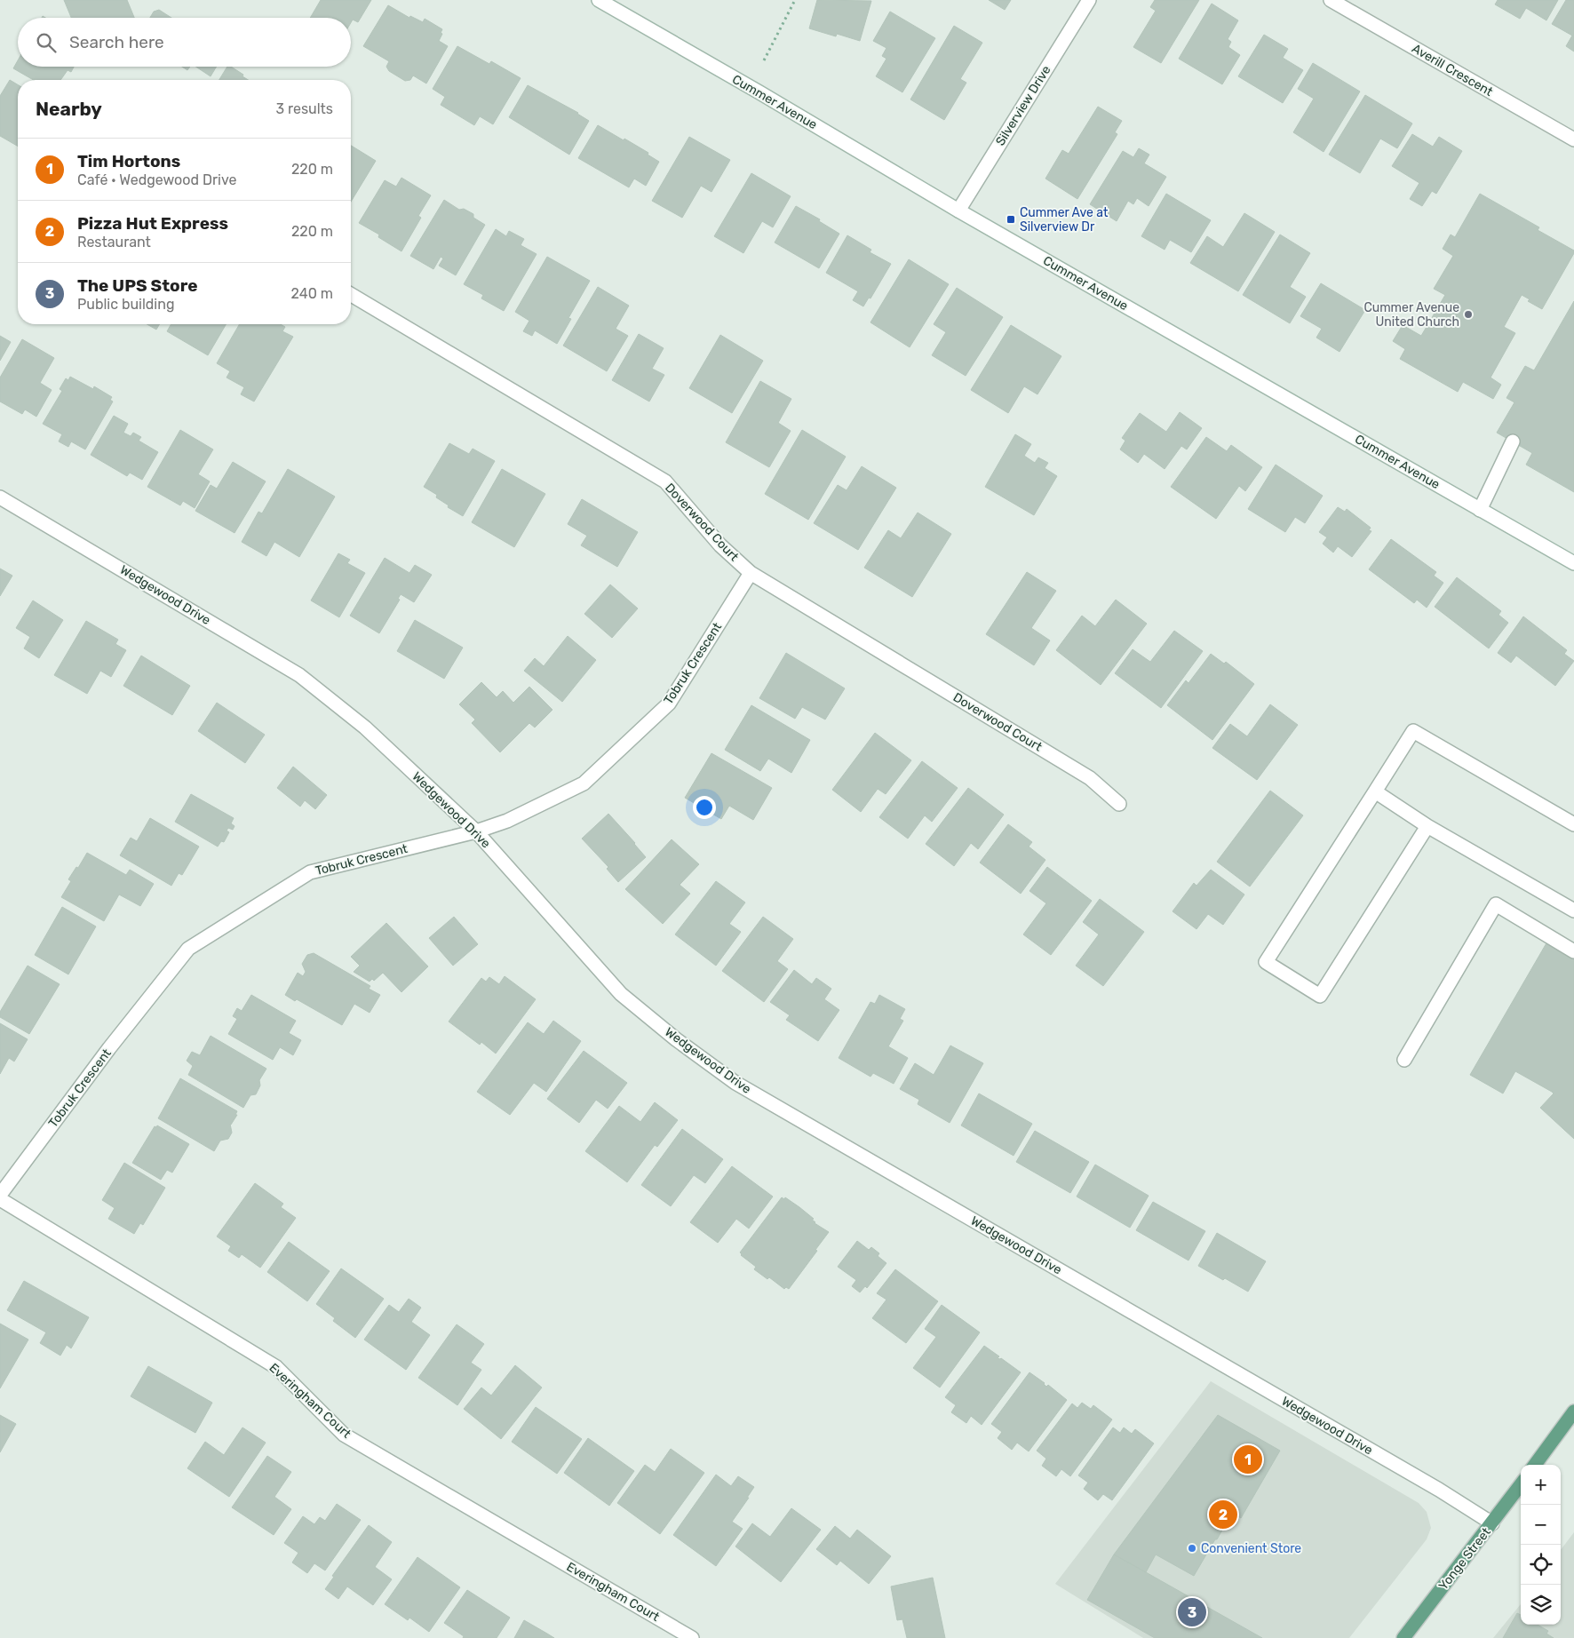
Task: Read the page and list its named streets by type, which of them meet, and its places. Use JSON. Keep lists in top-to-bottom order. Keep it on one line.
{"streets":{"main road":["Yonge Street"],"street":["Averill Crescent","Cummer Avenue","Silverview Drive","Doverwood Court","Wedgewood Drive","Tobruk Crescent","Everingham Court"]},"crossings":[["Cummer Avenue","Silverview Drive"],["Doverwood Court","Tobruk Crescent"],["Wedgewood Drive","Tobruk Crescent"],["Wedgewood Drive","Yonge Street"]],"places":{"transit":["Cummer Ave at Silverview Dr"],"other":["Cummer Avenue United Church","Convenient Store"]},"page":{"search":"Search here","heading":["Nearby","3 results"],"list":[{"mark":"1","name":"Tim Hortons","note":"Café · Wedgewood Drive","value":"220 m"},{"mark":"2","name":"Pizza Hut Express","note":"Restaurant","value":"220 m"},{"mark":"3","name":"The UPS Store","note":"Public building","value":"240 m"}],"pins":["1","2","3"],"map_buttons":["+","−"]}}
